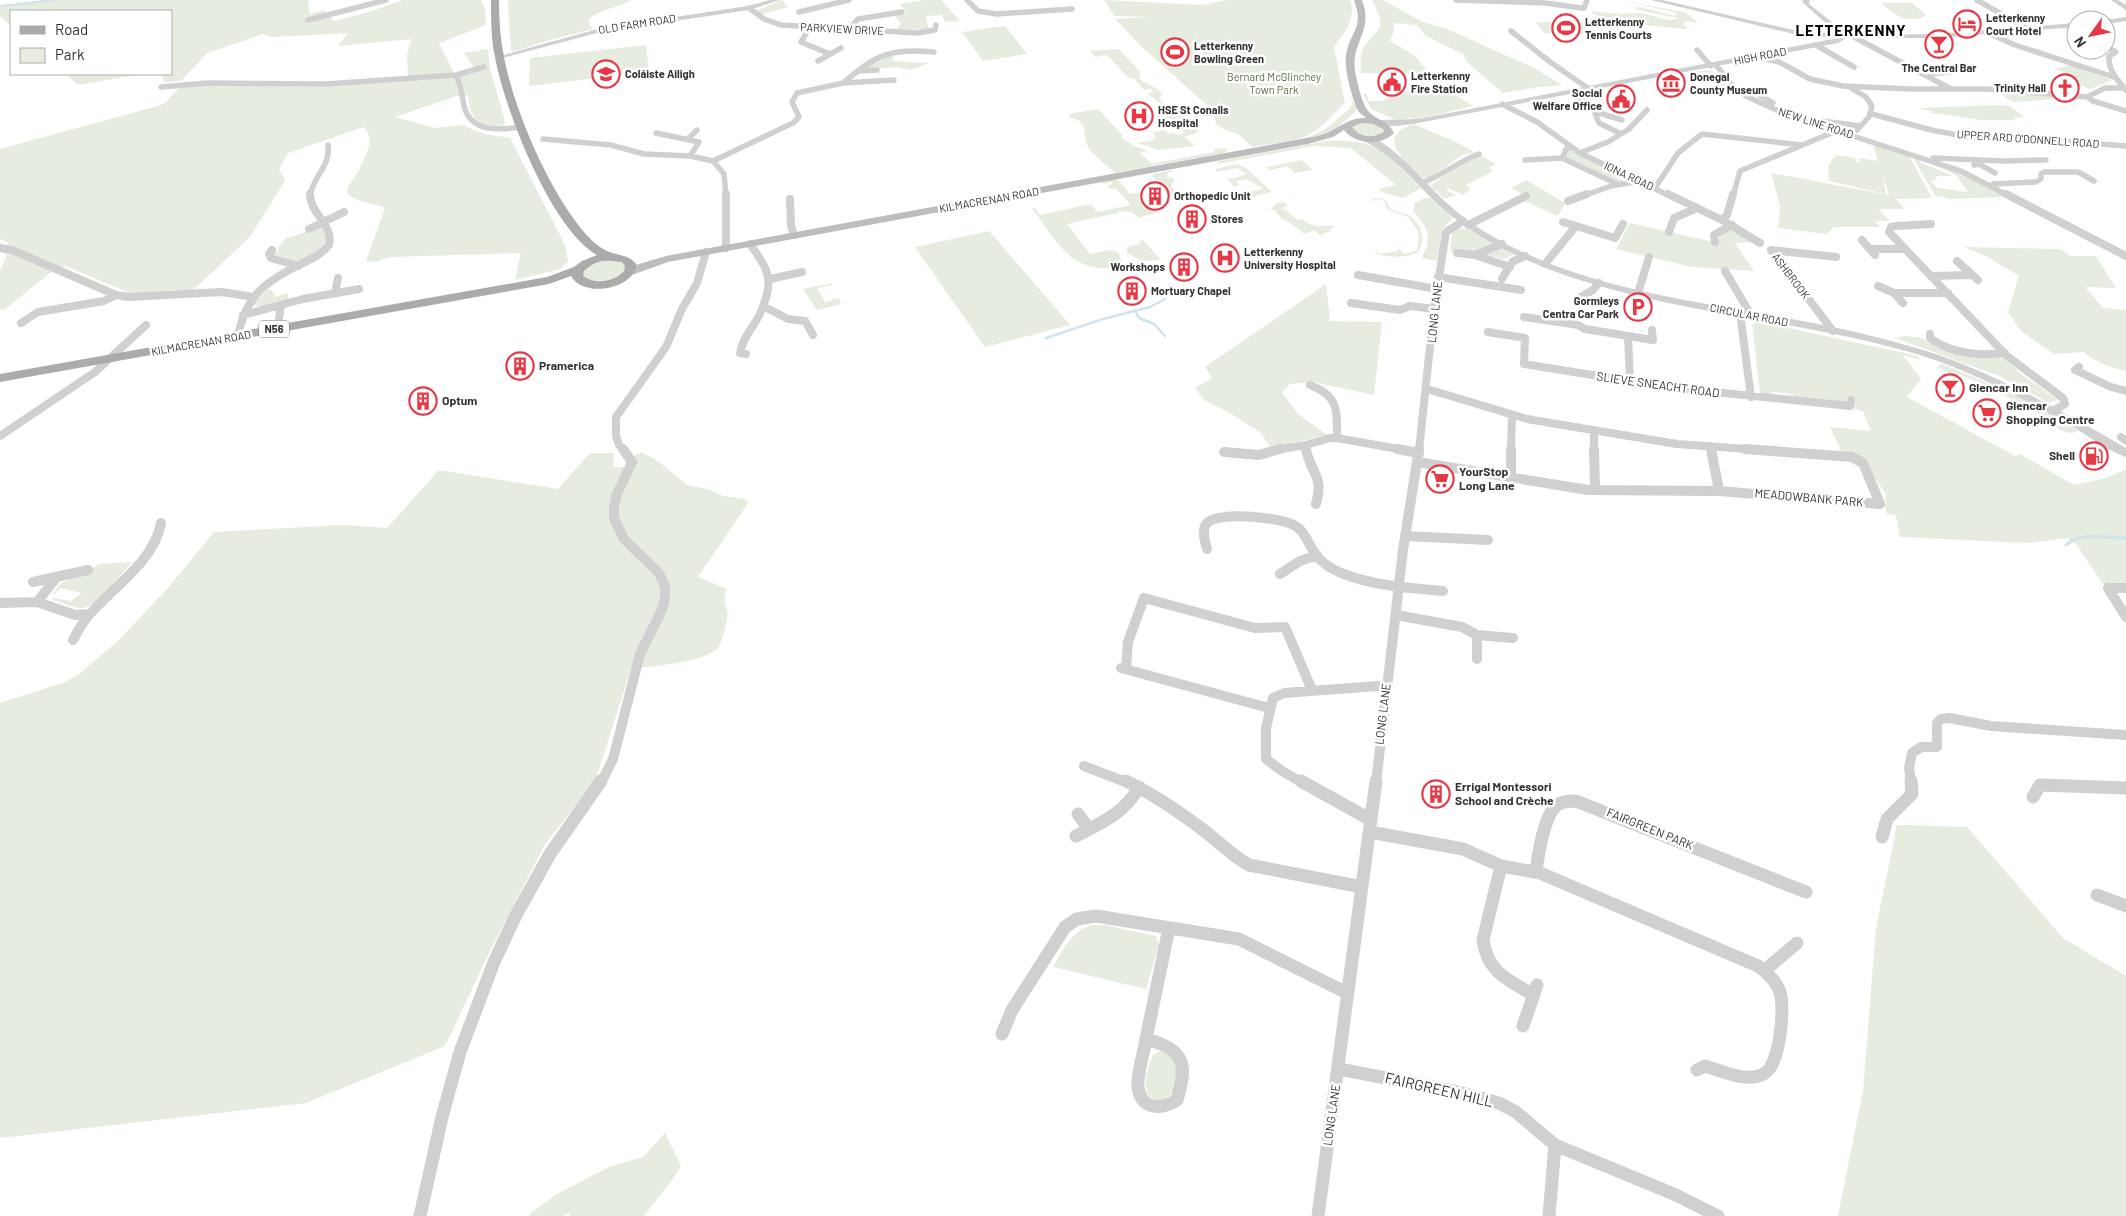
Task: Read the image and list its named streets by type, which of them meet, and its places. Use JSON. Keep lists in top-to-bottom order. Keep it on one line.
{"streets":{"main road":["KILMACRENAN ROAD","N56"],"street":["OLD FARM ROAD","PARKVIEW DRIVE","HIGH ROAD","NEW LINE ROAD","UPPER ARD O'DONNELL ROAD","IONA ROAD","ASHBROOK","LONG LANE","CIRCULAR ROAD","SLIEVE SNEACHT ROAD","MEADOWBANK PARK","FAIRGREEN PARK","FAIRGREEN HILL"]},"crossings":[["OLD FARM ROAD","PARKVIEW DRIVE"],["OLD FARM ROAD","N56"],["HIGH ROAD","NEW LINE ROAD"],["HIGH ROAD","IONA ROAD"],["KILMACRENAN ROAD","N56"],["ASHBROOK","CIRCULAR ROAD"],["LONG LANE","CIRCULAR ROAD"],["LONG LANE","MEADOWBANK PARK"],["LONG LANE","FAIRGREEN HILL"]],"districts":["LETTERKENNY"],"parks":["Bernard McGlinchey Town Park"],"places":{"hotel":["Letterkenny Court Hotel"],"sports":["Letterkenny Tennis Courts","Letterkenny Bowling Green"],"bar":["The Central Bar","Glencar Inn"],"school or university":["Coláiste Ailigh"],"public building":["Letterkenny Fire Station","Social Welfare Office"],"museum":["Donegal County Museum"],"church":["Trinity Hall"],"hospital":["HSE St Conalls Hospital","Letterkenny University Hospital"],"building":["Orthopedic Unit","Stores","Workshops","Mortuary Chapel","Pramerica","Optum","Errigal Montessori School and Crèche"],"parking":["Gormleys Centra Car Park"],"supermarket":["Glencar Shopping Centre","YourStop Long Lane"],"fuel station":["Shell"]},"legend":["Road","Park"],"north":"bottom left"}
